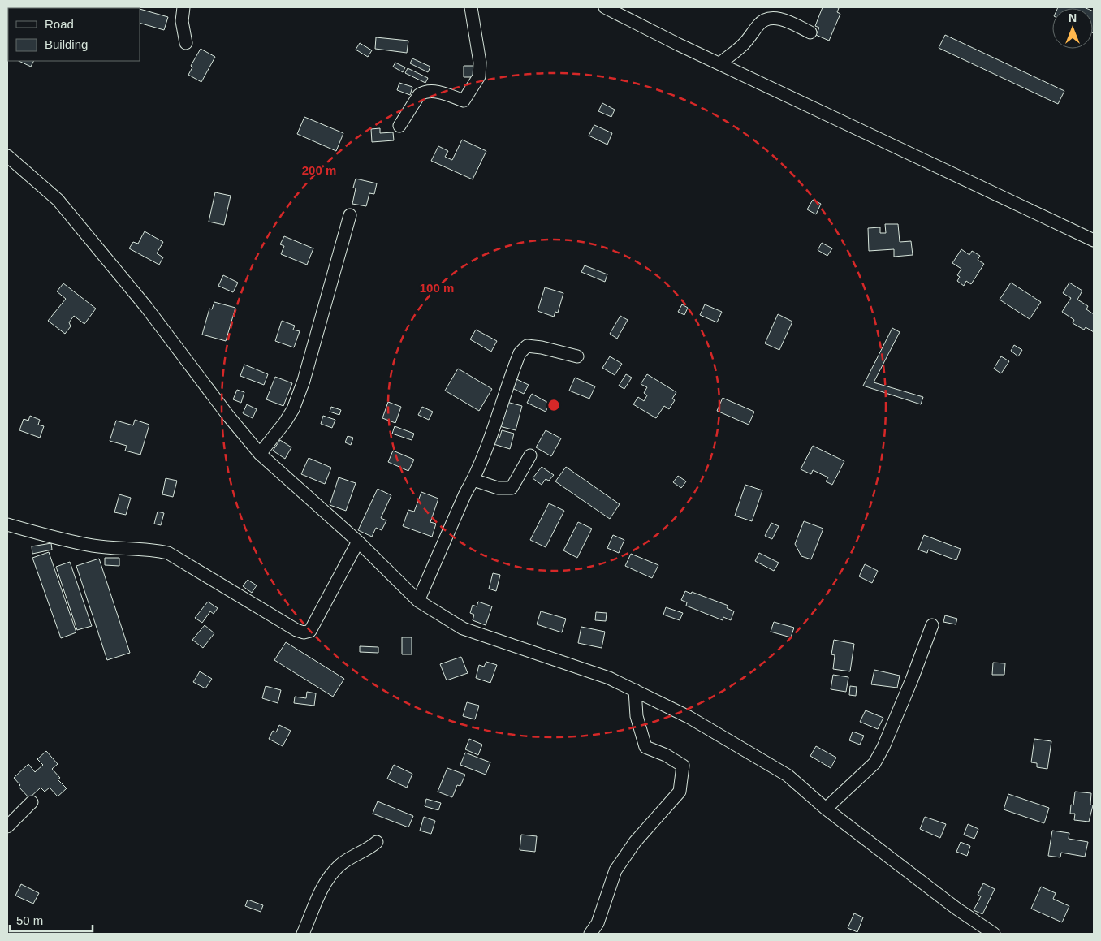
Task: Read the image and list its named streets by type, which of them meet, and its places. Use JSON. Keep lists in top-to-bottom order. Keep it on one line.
{"legend":["Road","Building"],"scale_bar":"50 m","north":"top","rings":["200 m","100 m"]}
